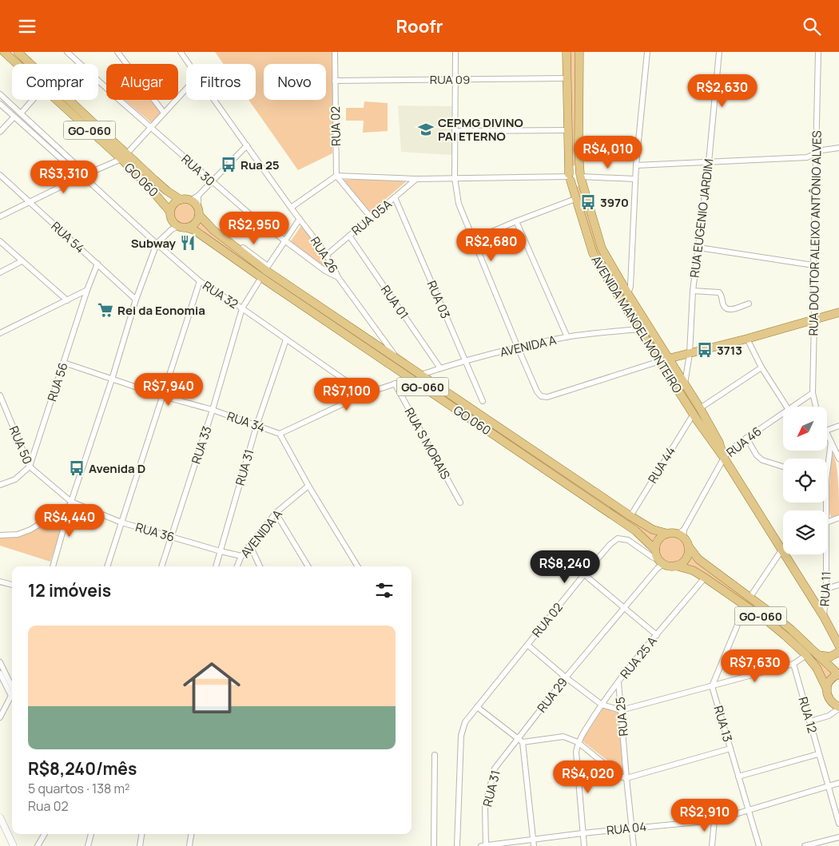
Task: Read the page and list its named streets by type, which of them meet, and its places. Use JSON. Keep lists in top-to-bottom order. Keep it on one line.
{"streets":{"main road":["GO-060","GO 060","AVENIDA MANOEL MONTEIRO"],"street":["RUA 09","RUA 02","RUA 30","RUA 05A","RUA EUGENIO JARDIM","RUA DOUTOR ALEIXO ANTÔNIO ALVES","RUA 54","RUA 26","RUA 32","RUA 03","RUA 01","AVENIDA A","RUA 56","RUA 34","RUA 46","RUA S MORAIS","RUA 50","RUA 33","RUA 44","RUA 31","RUA 36","RUA 11","RUA 25 A","RUA 29","RUA 12","RUA 25","RUA 13","RUA 04"]},"crossings":[["RUA 09","RUA 02"],["RUA 09","AVENIDA MANOEL MONTEIRO"],["RUA 02","GO-060"],["RUA 02","GO 060"],["RUA 02","RUA 46"],["RUA 02","RUA 25 A"],["RUA 02","RUA 29"],["RUA 02","RUA 25"],["GO-060","GO 060"],["GO-060","RUA 46"],["GO-060","RUA 25 A"],["GO-060","RUA 29"],["RUA 30","RUA 26"],["GO 060","RUA 26"],["GO 060","AVENIDA A"],["GO 060","RUA 46"],["GO 060","RUA 33"],["GO 060","RUA 44"],["GO 060","RUA 29"],["RUA 05A","RUA 26"],["RUA 05A","RUA 03"],["RUA 05A","RUA 01"],["RUA EUGENIO JARDIM","AVENIDA MANOEL MONTEIRO"],["RUA DOUTOR ALEIXO ANTÔNIO ALVES","RUA 46"],["RUA 54","RUA 56"],["RUA 32","RUA 33"],["RUA 32","RUA 31"],["RUA 03","AVENIDA A"],["RUA 01","AVENIDA A"],["AVENIDA MANOEL MONTEIRO","AVENIDA A"],["AVENIDA MANOEL MONTEIRO","RUA 46"],["AVENIDA MANOEL MONTEIRO","RUA 44"],["AVENIDA MANOEL MONTEIRO","RUA 11"],["AVENIDA A","RUA 34"],["AVENIDA A","RUA 31"],["AVENIDA A","RUA 36"],["RUA 56","RUA 34"],["RUA 56","RUA 50"],["RUA 34","RUA 33"],["RUA 34","RUA 31"],["RUA 46","RUA 29"],["RUA 50","RUA 36"],["RUA 33","RUA 36"],["RUA 31","RUA 36"],["RUA 31","RUA 29"],["RUA 31","RUA 04"],["RUA 25 A","RUA 25"],["RUA 12","RUA 04"],["RUA 25","RUA 04"],["RUA 13","RUA 04"]],"places":{"school or university":["CEPMG DIVINO PAI ETERNO"],"bus stop":["Rua 25","3970","3713","Avenida D"],"restaurant":["Subway"],"supermarket":["Rei da Eonomia"]},"north":"bottom left","page":{"header":"Roofr","chip":["Comprar","Alugar","Filtros","Novo"],"price":["R$2,630","R$4,010","R$3,310","R$2,950","R$2,680","R$7,940","R$7,100","R$4,440","R$8,240","R$7,630","R$4,020","R$2,910"],"heading":"12 imóveis","list":[{"name":"R$8,240/mês","note":"5 quartos · 138 m² · Rua 02"}]}}
